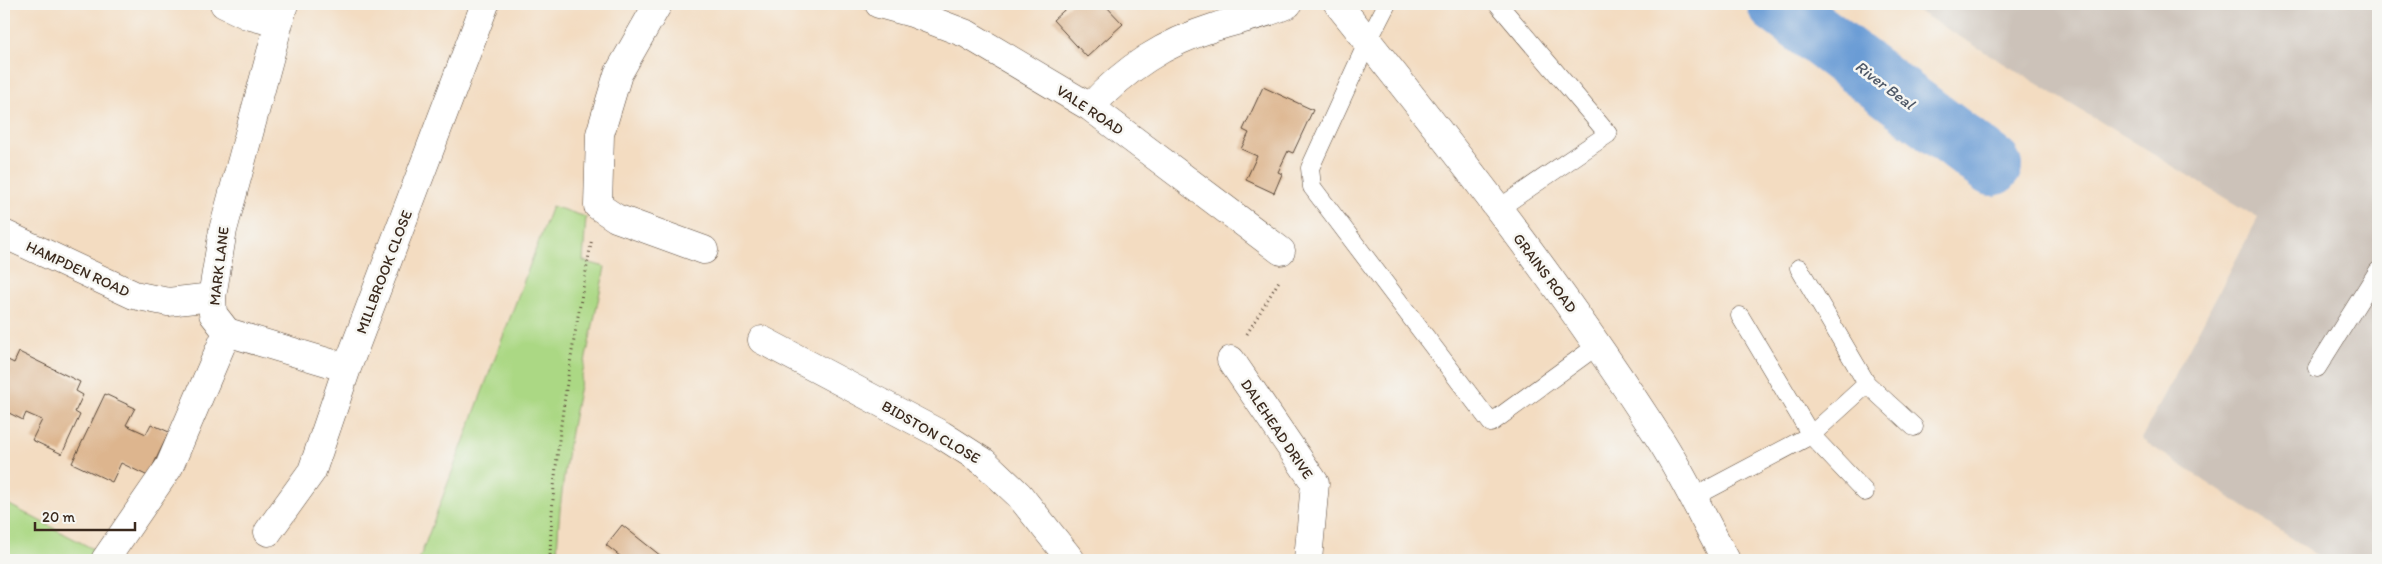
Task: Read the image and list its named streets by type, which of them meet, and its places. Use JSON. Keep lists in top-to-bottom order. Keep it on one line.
{"streets":{"street":["VALE ROAD","MARK LANE","HAMPDEN ROAD","MILLBROOK CLOSE","GRAINS ROAD","DALEHEAD DRIVE","BIDSTON CLOSE"]},"crossings":[["MARK LANE","HAMPDEN ROAD"]],"water":["River Beal"],"scale_bar":"20 m"}
